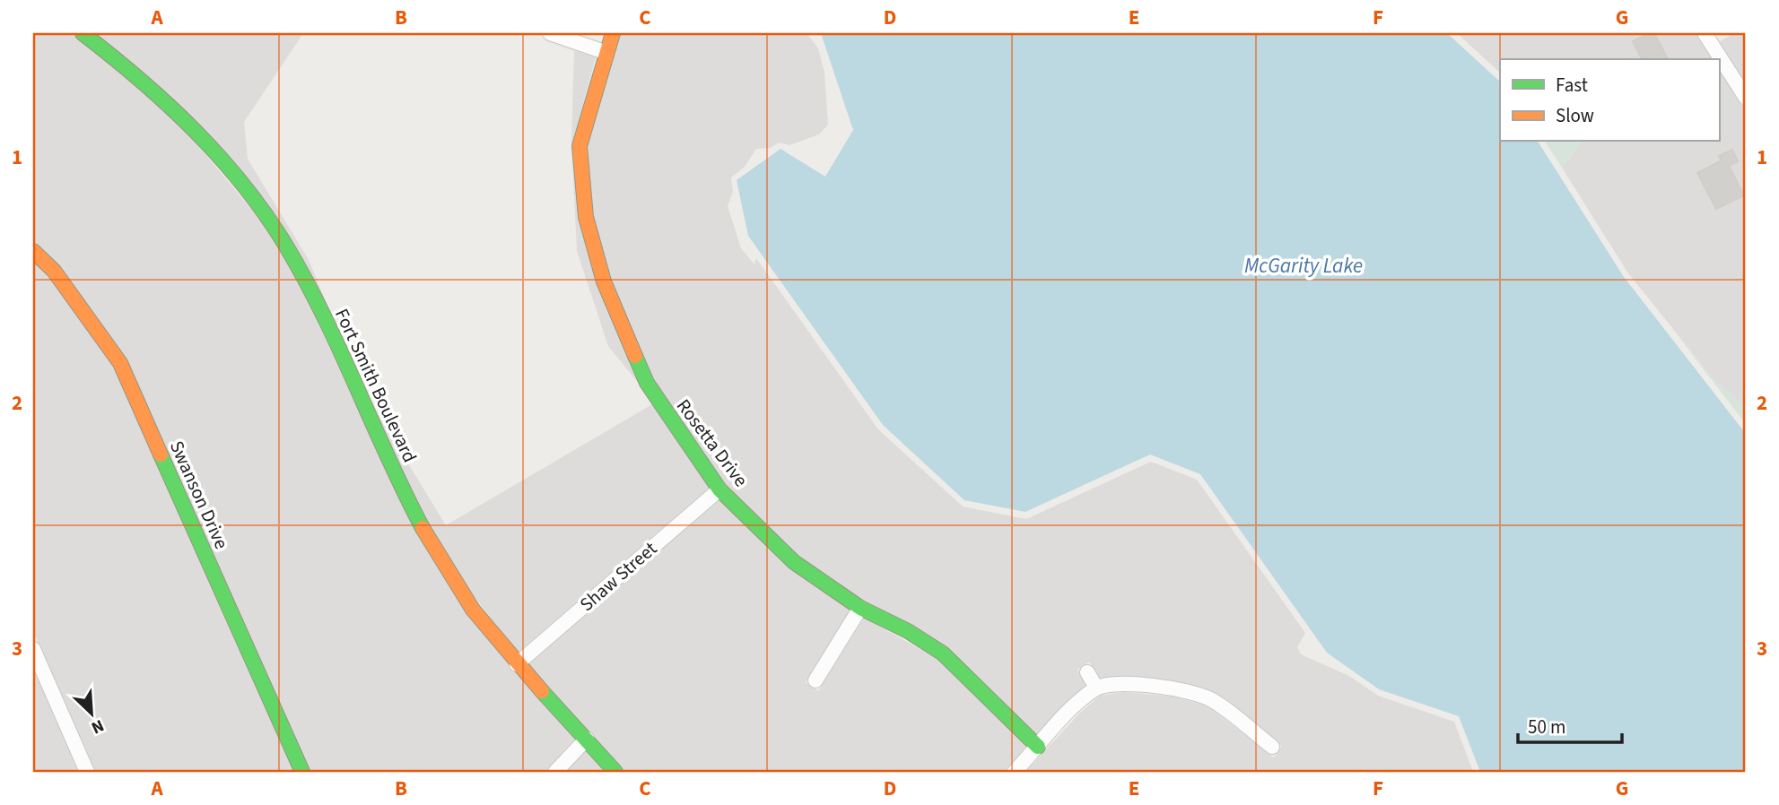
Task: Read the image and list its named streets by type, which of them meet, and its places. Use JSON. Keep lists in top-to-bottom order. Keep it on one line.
{"streets":{"street":["Fort Smith Boulevard","Rosetta Drive","Swanson Drive","Shaw Street"]},"crossings":[["Fort Smith Boulevard","Shaw Street"],["Rosetta Drive","Shaw Street"]],"water":["McGarity Lake"],"legend":["Fast","Slow"],"scale_bar":"50 m","north":"bottom right","grid":{"columns":["A","B","C","D","E","F","G"],"rows":["1","2","3"]}}
